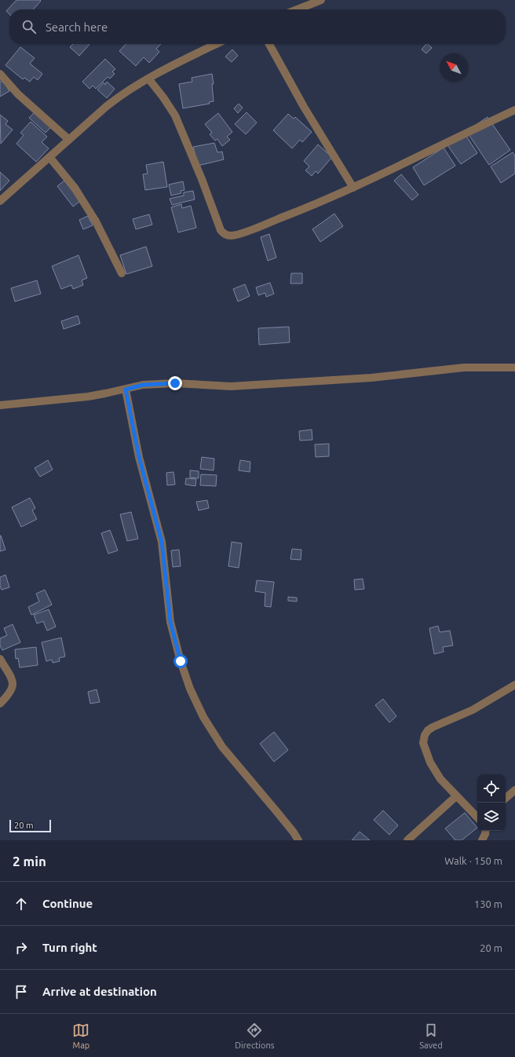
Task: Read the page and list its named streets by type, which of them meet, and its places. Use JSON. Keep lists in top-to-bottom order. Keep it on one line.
{"scale_bar":"20 m","north":"top left","page":{"search":"Search here","scale":"20 m","heading":["2 min","Walk · 150 m"],"list":[["Continue","130 m"],["Turn right","20 m"],"Arrive at destination"],"nav":["Map","Directions","Saved"]}}
